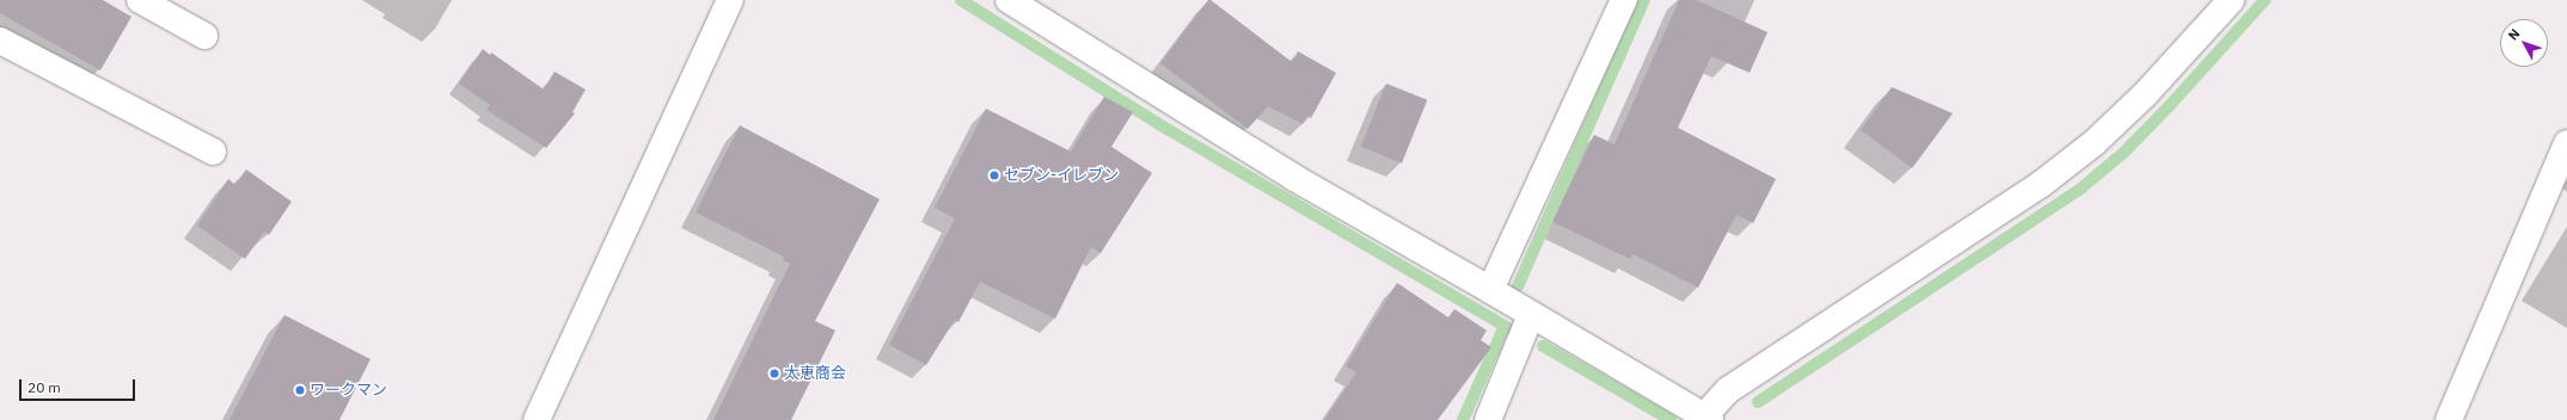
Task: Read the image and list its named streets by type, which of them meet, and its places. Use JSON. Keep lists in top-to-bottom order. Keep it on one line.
{"places":["セブン-イレブン","太恵商会","ワークマン"],"scale_bar":"20 m","north":"top left"}
